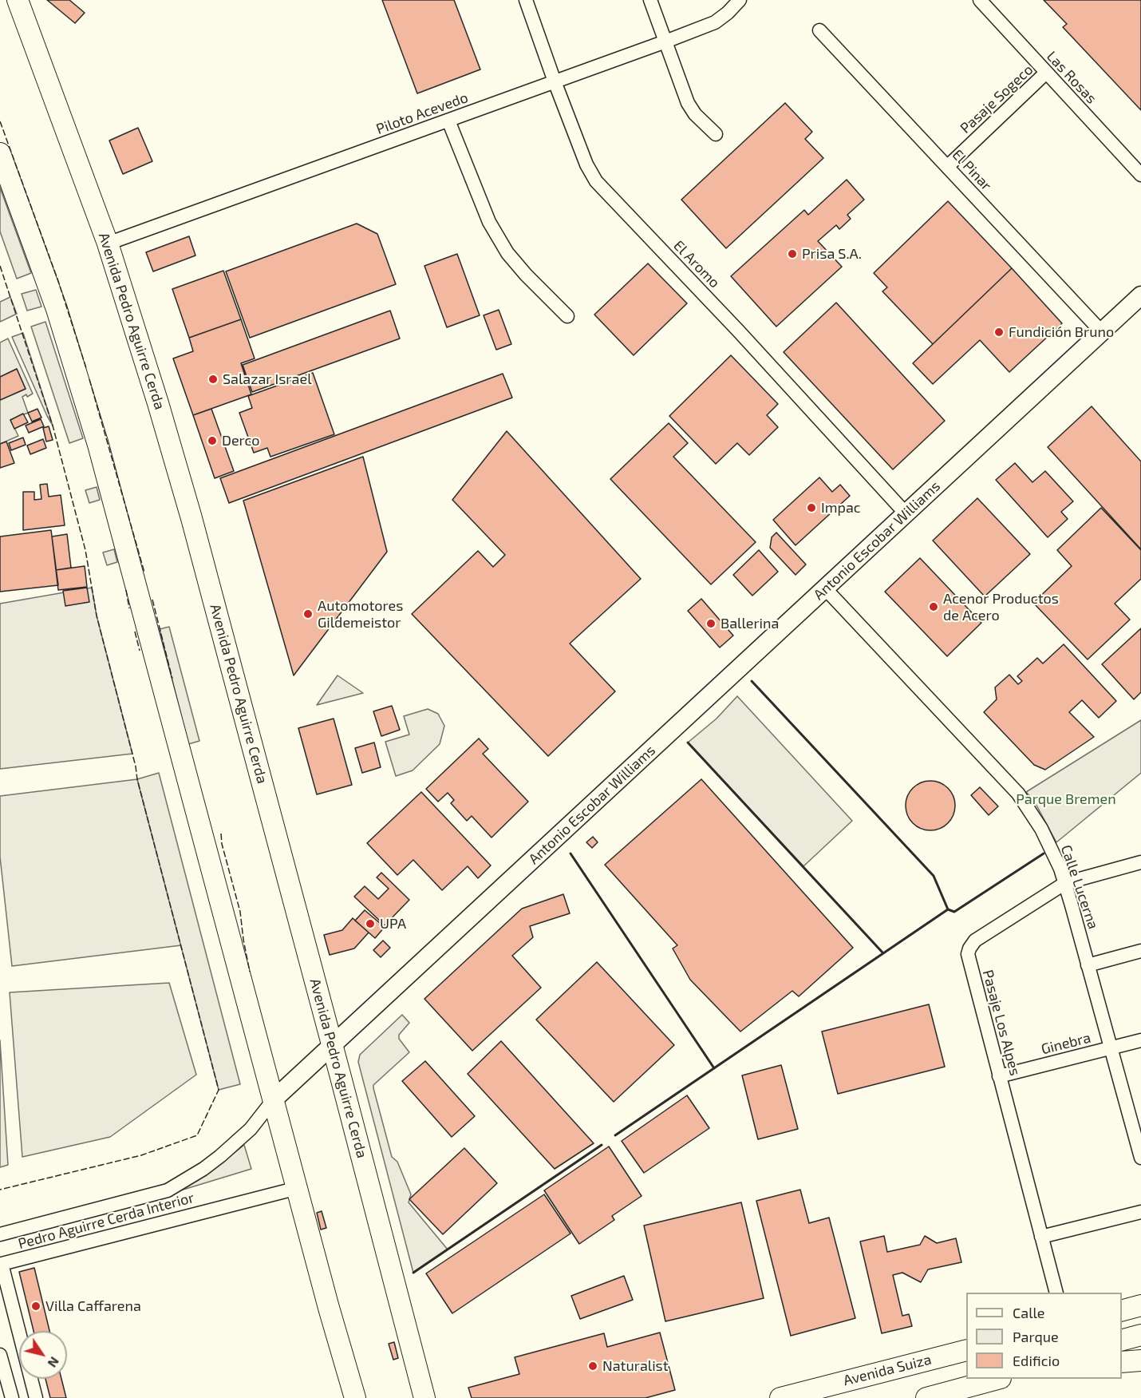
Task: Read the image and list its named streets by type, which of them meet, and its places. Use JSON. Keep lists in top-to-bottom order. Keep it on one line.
{"streets":{"main road":["Avenida Pedro Aguirre Cerda","Avenida Suiza"],"street":["Las Rosas","Pasaje Sogeco","Piloto Acevedo","El Pinar","El Aromo","Antonio Escobar Williams","Calle Lucerna","Pasaje Los Alpes","Ginebra","Pedro Aguirre Cerda Interior"]},"crossings":[["Las Rosas","Pasaje Sogeco"],["Pasaje Sogeco","El Pinar"],["Piloto Acevedo","El Aromo"],["Piloto Acevedo","Avenida Pedro Aguirre Cerda"],["El Pinar","Antonio Escobar Williams"],["El Aromo","Antonio Escobar Williams"],["Avenida Pedro Aguirre Cerda","Antonio Escobar Williams"],["Antonio Escobar Williams","Calle Lucerna"],["Calle Lucerna","Pasaje Los Alpes"],["Calle Lucerna","Ginebra"],["Pasaje Los Alpes","Ginebra"]],"parks":["Parque Bremen"],"places":["Prisa S.A.","Fundición Bruno","Salazar Israel","Derco","Impac","Acenor Productos de Acero","Automotores Gildemeistor","Ballerina","UPA","Villa Caffarena","Naturalist"],"legend":["Calle","Parque","Edificio"],"north":"bottom right"}
